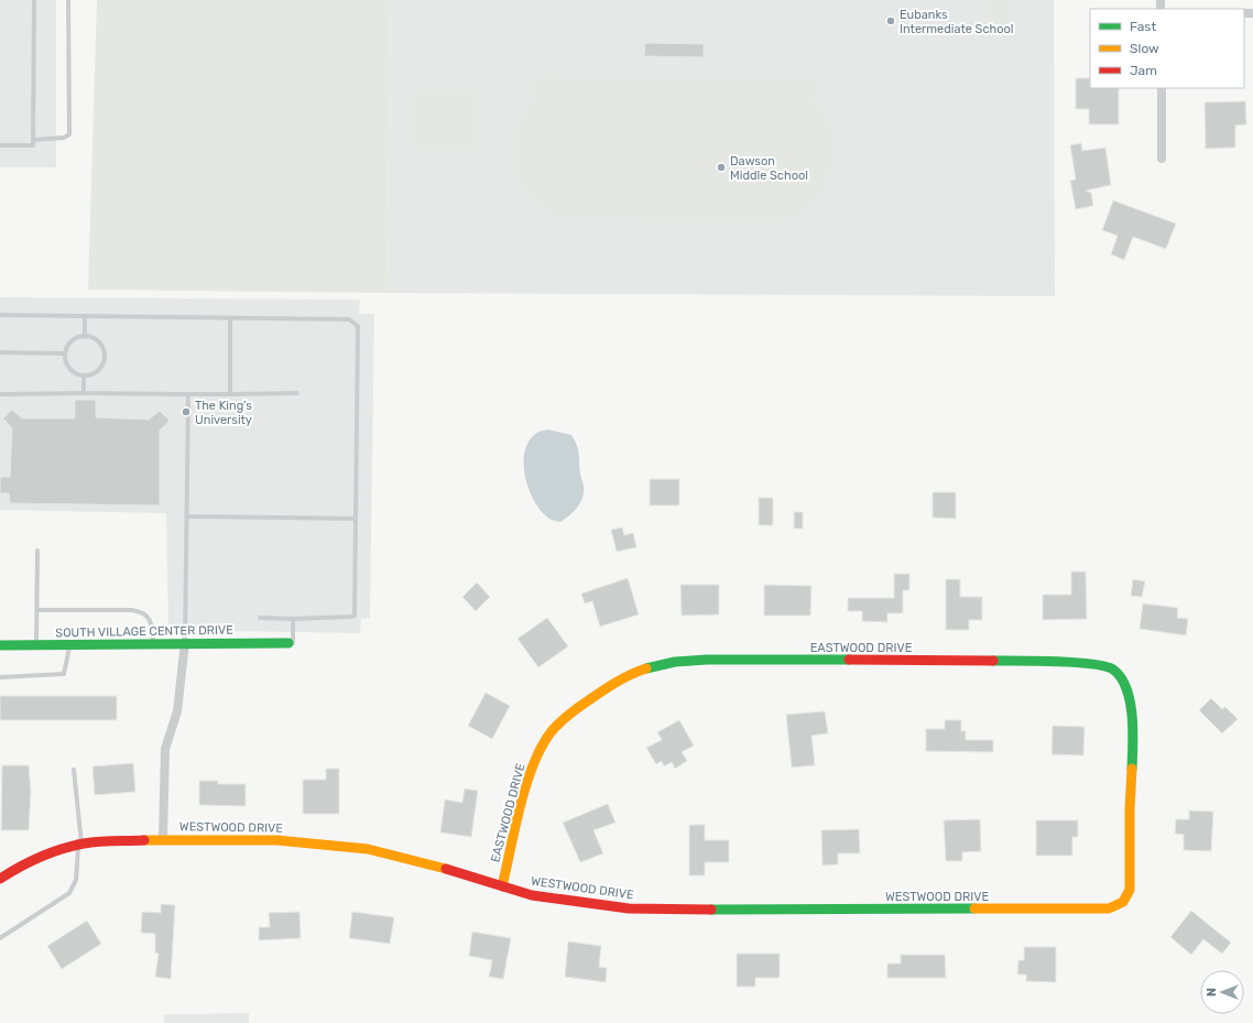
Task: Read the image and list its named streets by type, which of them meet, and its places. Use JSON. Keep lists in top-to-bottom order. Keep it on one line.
{"streets":{"street":["SOUTH VILLAGE CENTER DRIVE","EASTWOOD DRIVE","WESTWOOD DRIVE"]},"crossings":[["EASTWOOD DRIVE","WESTWOOD DRIVE"]],"places":["Eubanks Intermediate School","Dawson Middle School","The King’s University"],"legend":["Fast","Slow","Jam"],"north":"left"}
